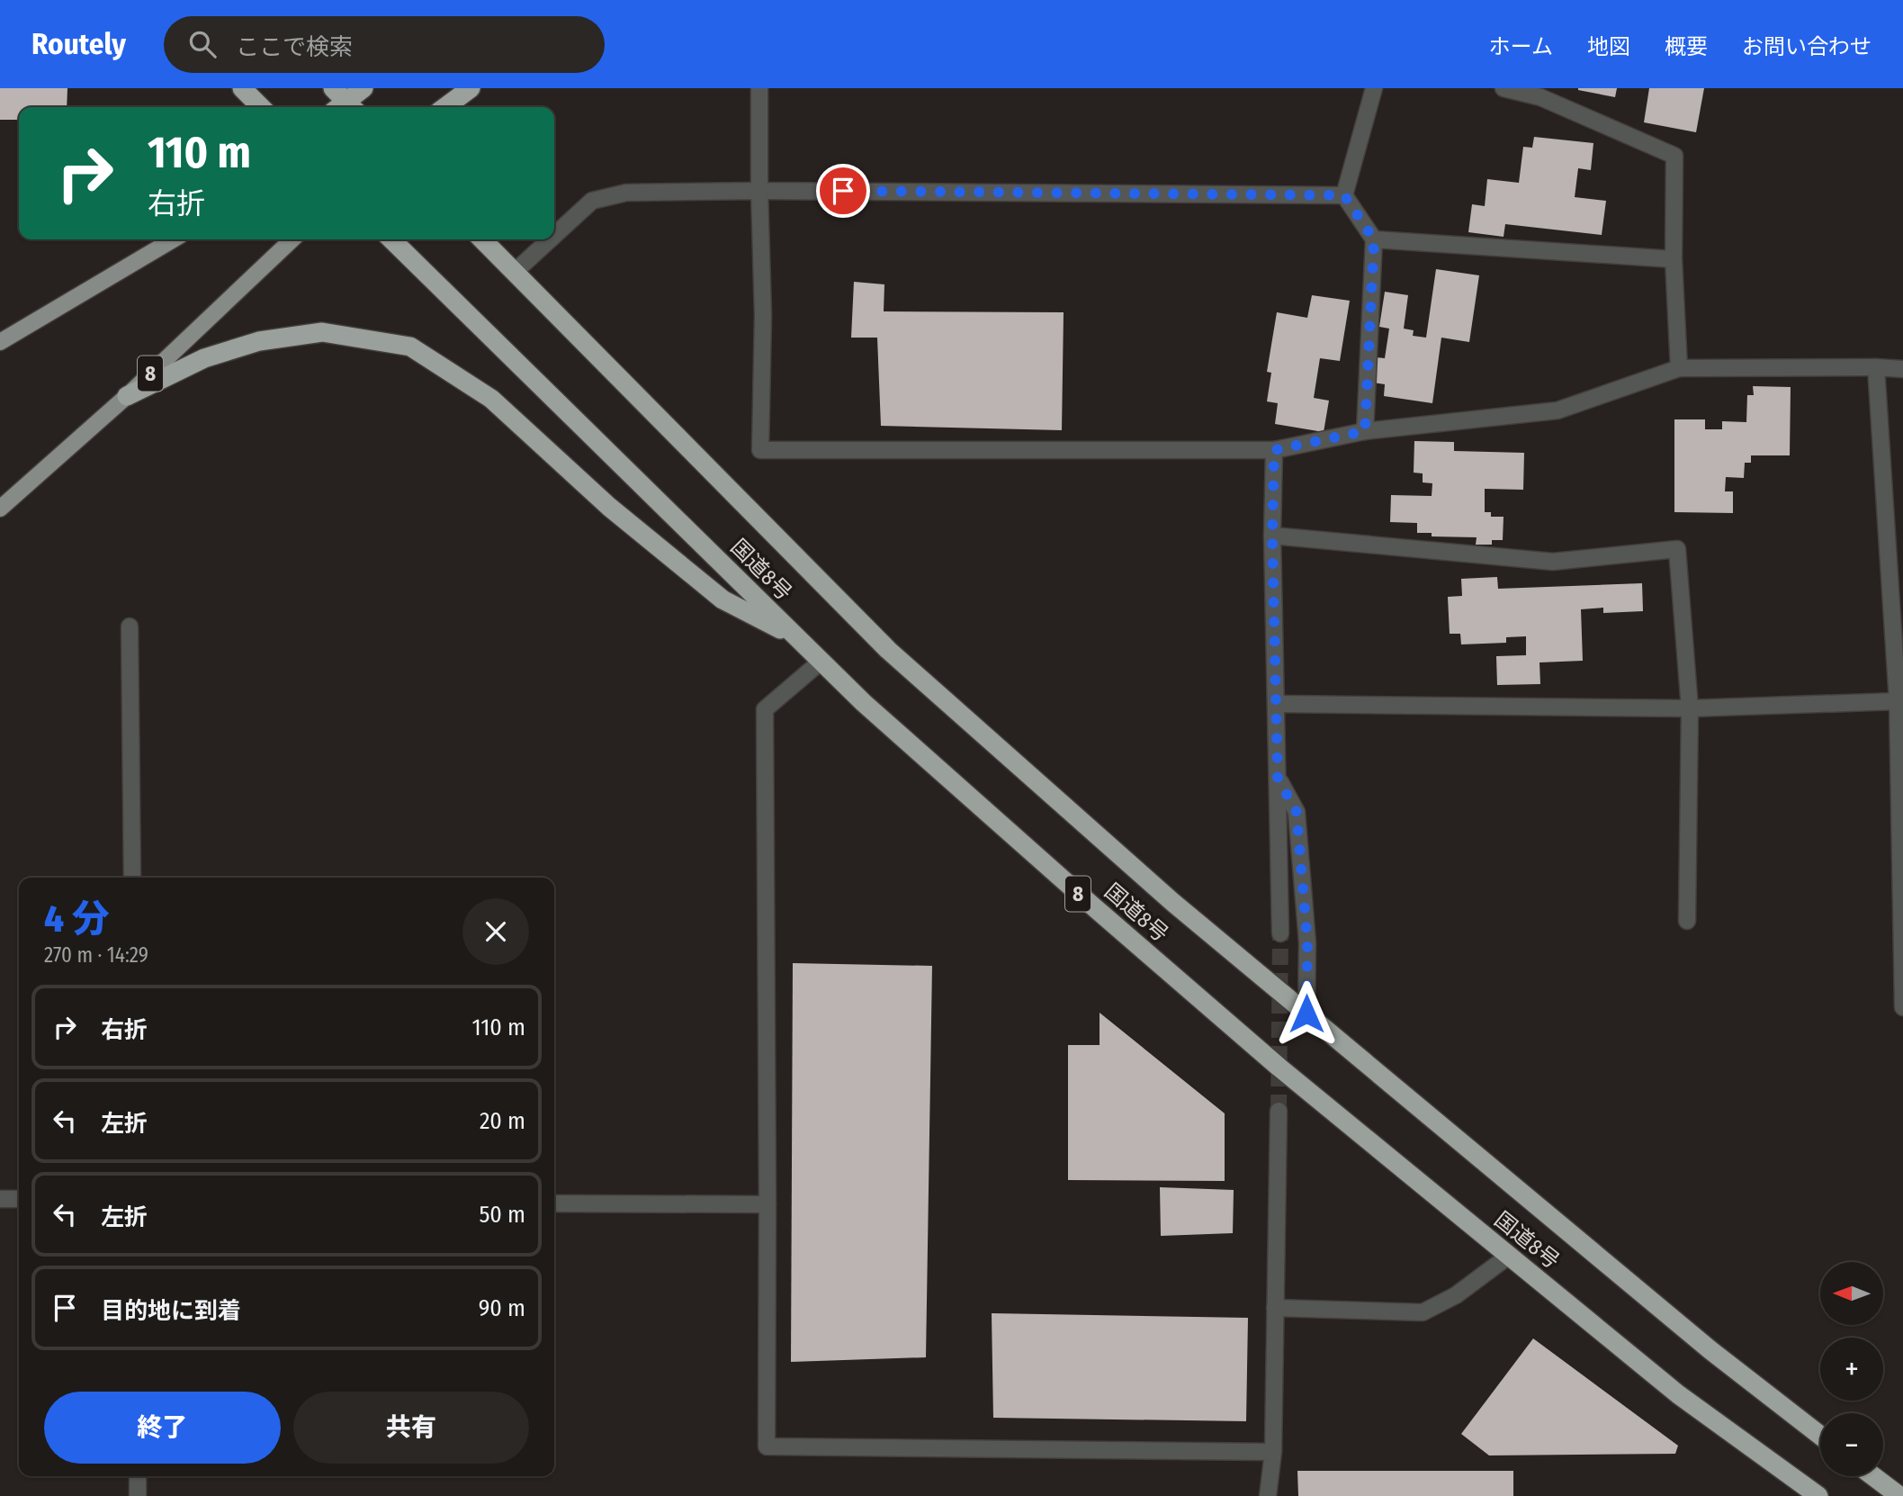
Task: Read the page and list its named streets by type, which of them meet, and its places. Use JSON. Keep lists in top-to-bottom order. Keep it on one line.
{"streets":{"highway":["8","国道8号"]},"north":"left","page":{"header":"Routely","search":"ここで検索","nav":["ホーム","地図","概要","お問い合わせ"],"turn":["110 m","右折"],"heading":["4 分","270 m · 14:29"],"list":[{"name":"右折","value":"110 m"},{"name":"左折","value":"20 m"},{"name":"左折","value":"50 m"},{"name":"目的地に到着","value":"90 m"}],"map_buttons":["+","−"],"buttons":["終了","共有"]}}
